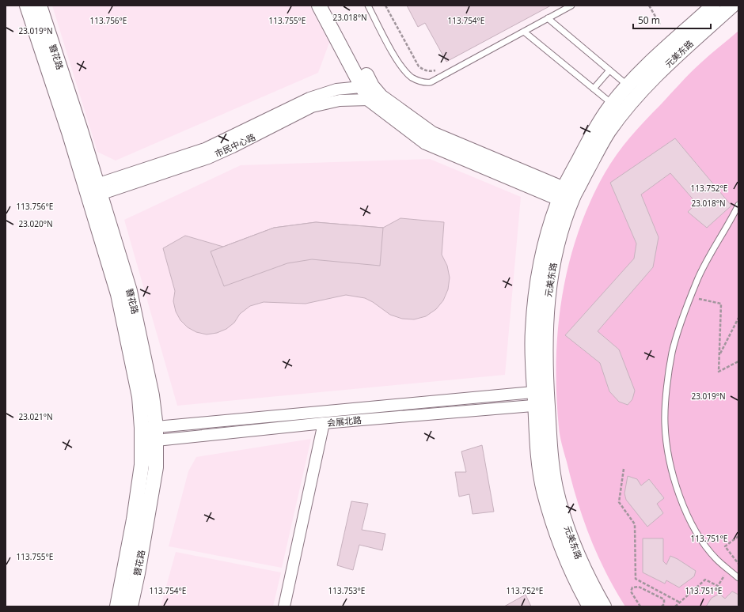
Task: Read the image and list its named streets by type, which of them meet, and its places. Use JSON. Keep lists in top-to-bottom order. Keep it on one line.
{"streets":{"street":["元美东路","簪花路","市民中心路","会展北路"]},"crossings":[["元美东路","会展北路"],["簪花路","市民中心路"],["簪花路","会展北路"]],"scale_bar":"50 m","coordinates":["23.018°N","113.756°E","113.755°E","113.754°E","23.019°N","113.752°E","23.020°N","23.021°N","113.751°E","113.753°E"]}
